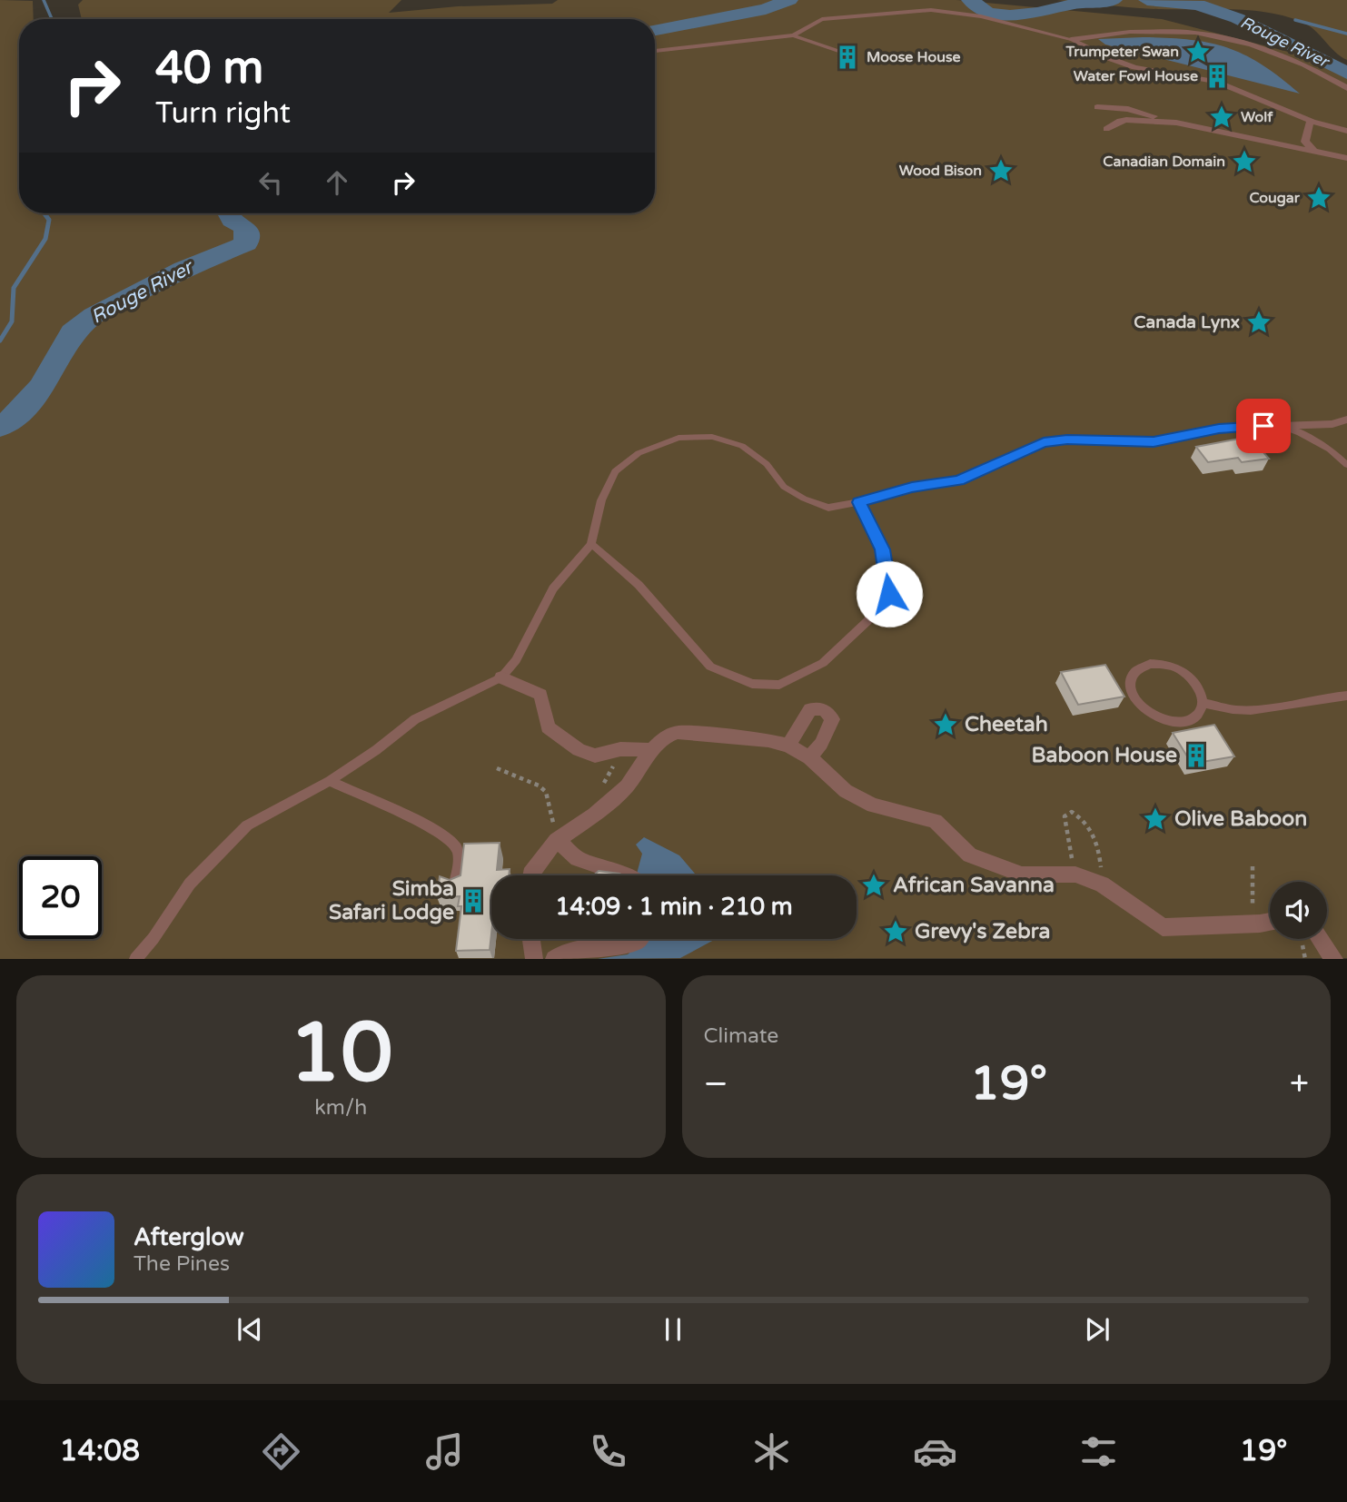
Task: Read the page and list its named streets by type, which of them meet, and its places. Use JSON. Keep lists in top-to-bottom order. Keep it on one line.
{"water":["Rouge River"],"places":{"place":["Trumpeter Swan","Wolf","Canadian Domain","Wood Bison","Cougar","Canada Lynx","Cheetah","Olive Baboon","African Savanna","Grevy's Zebra"],"building":["Moose House","Water Fowl House","Baboon House","Simba Safari Lodge"]},"page":{"turn":["40 m","Turn right"],"limit":"20","trip":"14:09 · 1 min · 210 m","tile":[["10","km/h"],"Climate"],"heat":["−","19°","+"],"song":["Afterglow","The Pines"],"tabs":["14:08","19°"]}}
